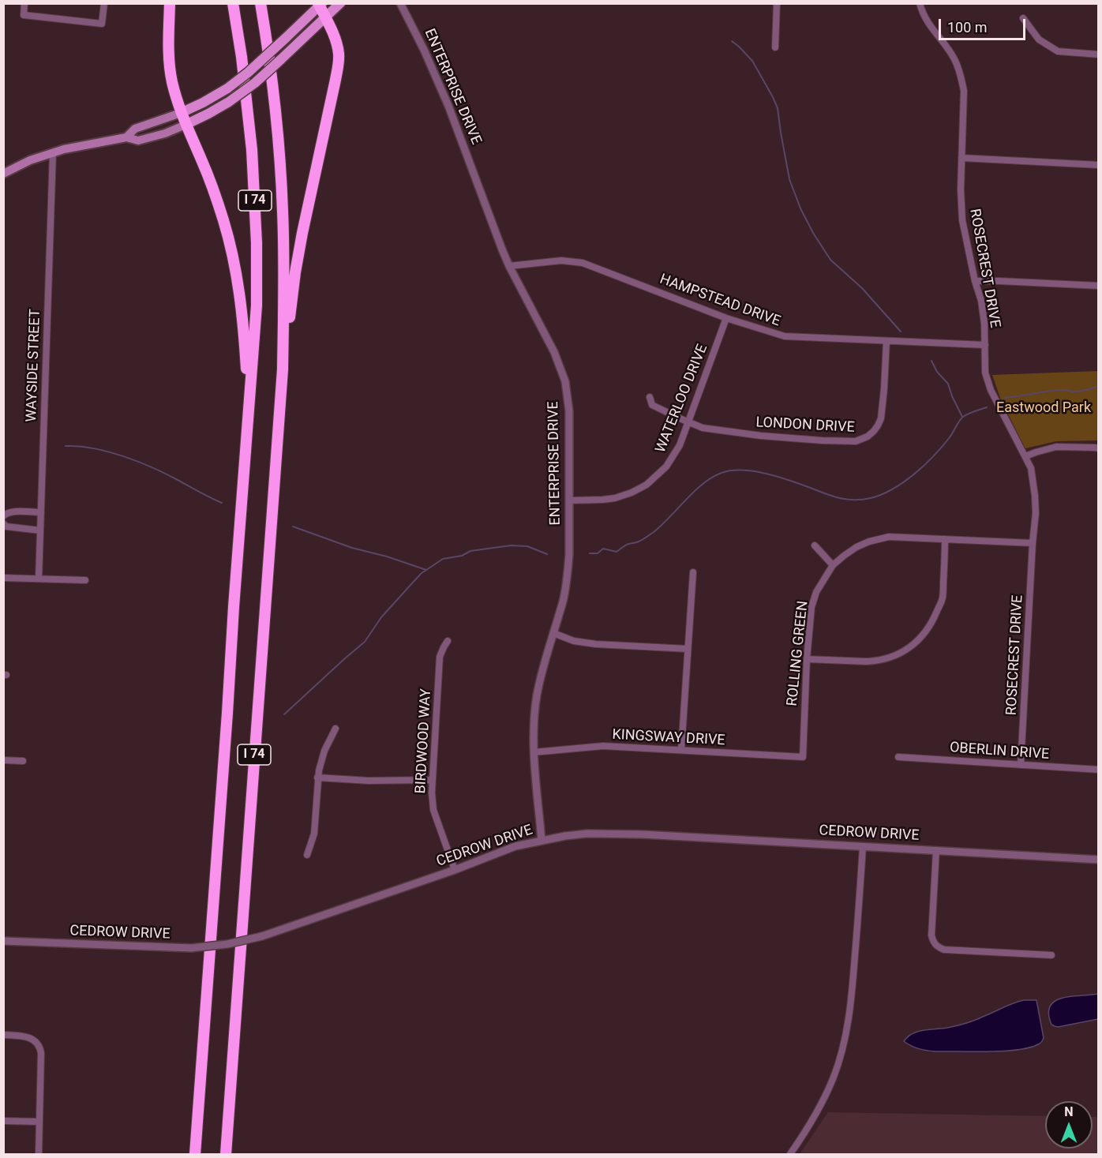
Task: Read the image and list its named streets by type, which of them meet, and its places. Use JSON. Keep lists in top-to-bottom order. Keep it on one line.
{"streets":{"highway":["I 74"],"street":["ENTERPRISE DRIVE","ROSECREST DRIVE","HAMPSTEAD DRIVE","WAYSIDE STREET","WATERLOO DRIVE","LONDON DRIVE","ROLLING GREEN","KINGSWAY DRIVE","BIRDWOOD WAY","OBERLIN DRIVE","CEDROW DRIVE"]},"crossings":[["ENTERPRISE DRIVE","HAMPSTEAD DRIVE"],["ENTERPRISE DRIVE","WATERLOO DRIVE"],["ENTERPRISE DRIVE","KINGSWAY DRIVE"],["ENTERPRISE DRIVE","CEDROW DRIVE"],["ROSECREST DRIVE","HAMPSTEAD DRIVE"],["ROSECREST DRIVE","ROLLING GREEN"],["ROSECREST DRIVE","OBERLIN DRIVE"],["HAMPSTEAD DRIVE","WATERLOO DRIVE"],["HAMPSTEAD DRIVE","LONDON DRIVE"],["WATERLOO DRIVE","LONDON DRIVE"],["ROLLING GREEN","KINGSWAY DRIVE"],["BIRDWOOD WAY","CEDROW DRIVE"]],"parks":["Eastwood Park"],"scale_bar":"100 m","north":"top"}
